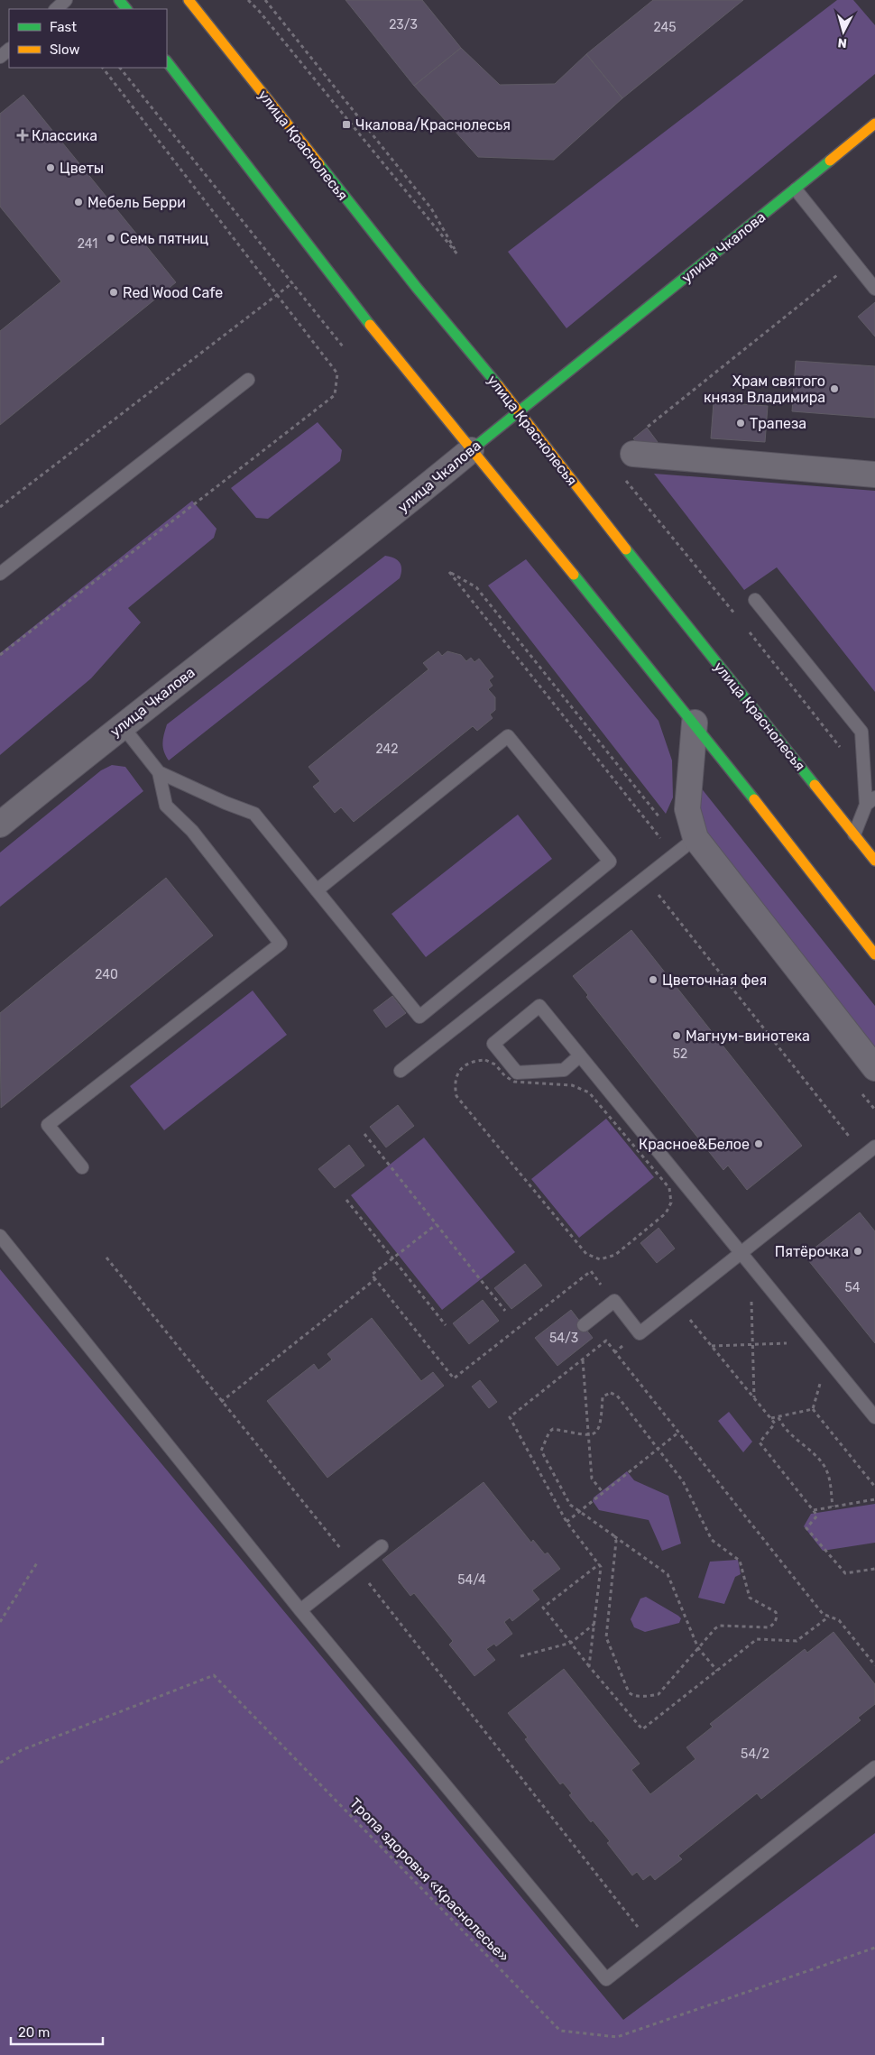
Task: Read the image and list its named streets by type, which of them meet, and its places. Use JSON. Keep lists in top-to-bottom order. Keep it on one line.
{"streets":{"street":["улица Краснолесья","улица Чкалова"],"path":["Тропа здоровья «Краснолесье»"]},"crossings":[["улица Краснолесья","улица Чкалова"]],"places":{"transit":["Чкалова/Краснолесья"],"health":["Классика"],"other":["Цветы","Мебель Берри","Семь пятниц","Red Wood Cafe","Храм святого князя Владимира","Трапеза","Цветочная фея","Магнум-винотека","Красное&Белое","Пятёрочка"]},"house_numbers":["23/3","245","241","242","240","52","54","54/3","54/4","54/2"],"legend":["Fast","Slow"],"scale_bar":"20 m","north":"bottom"}
